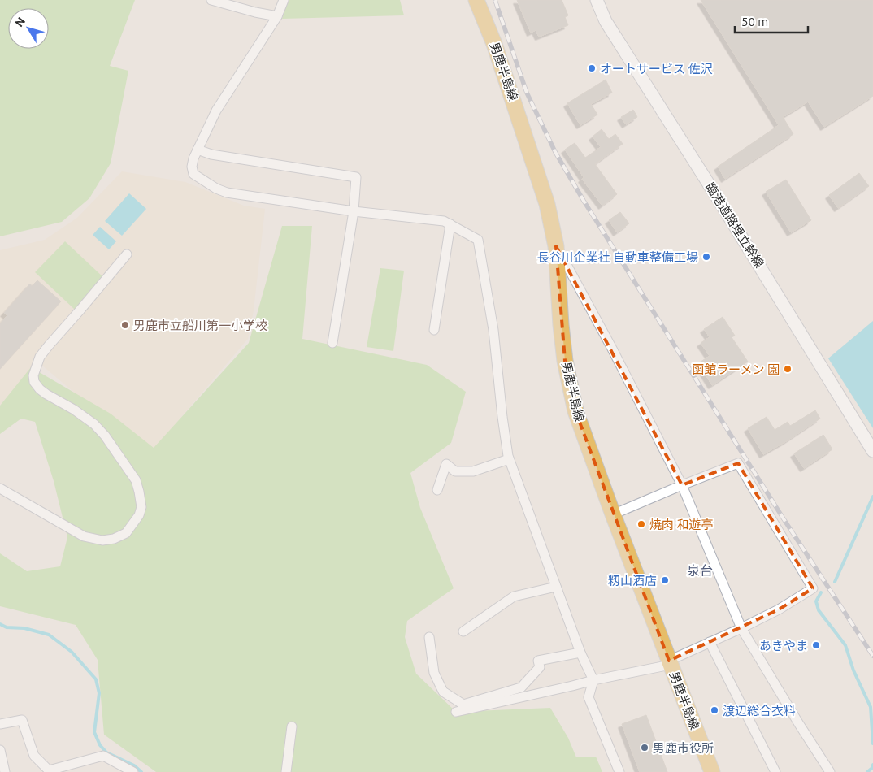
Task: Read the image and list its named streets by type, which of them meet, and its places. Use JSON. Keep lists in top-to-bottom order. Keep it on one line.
{"streets":{"main road":["男鹿半島線"],"street":["臨港道路埋立幹線"]},"districts":["泉台"],"places":["オートサービス 佐沢","長谷川企業社 自動車整備工場","男鹿市立船川第一小学校","函館ラーメン 園","焼肉 和遊亭","籾山酒店","あきやま","渡辺総合衣料","男鹿市役所"],"scale_bar":"50 m","north":"top left"}
